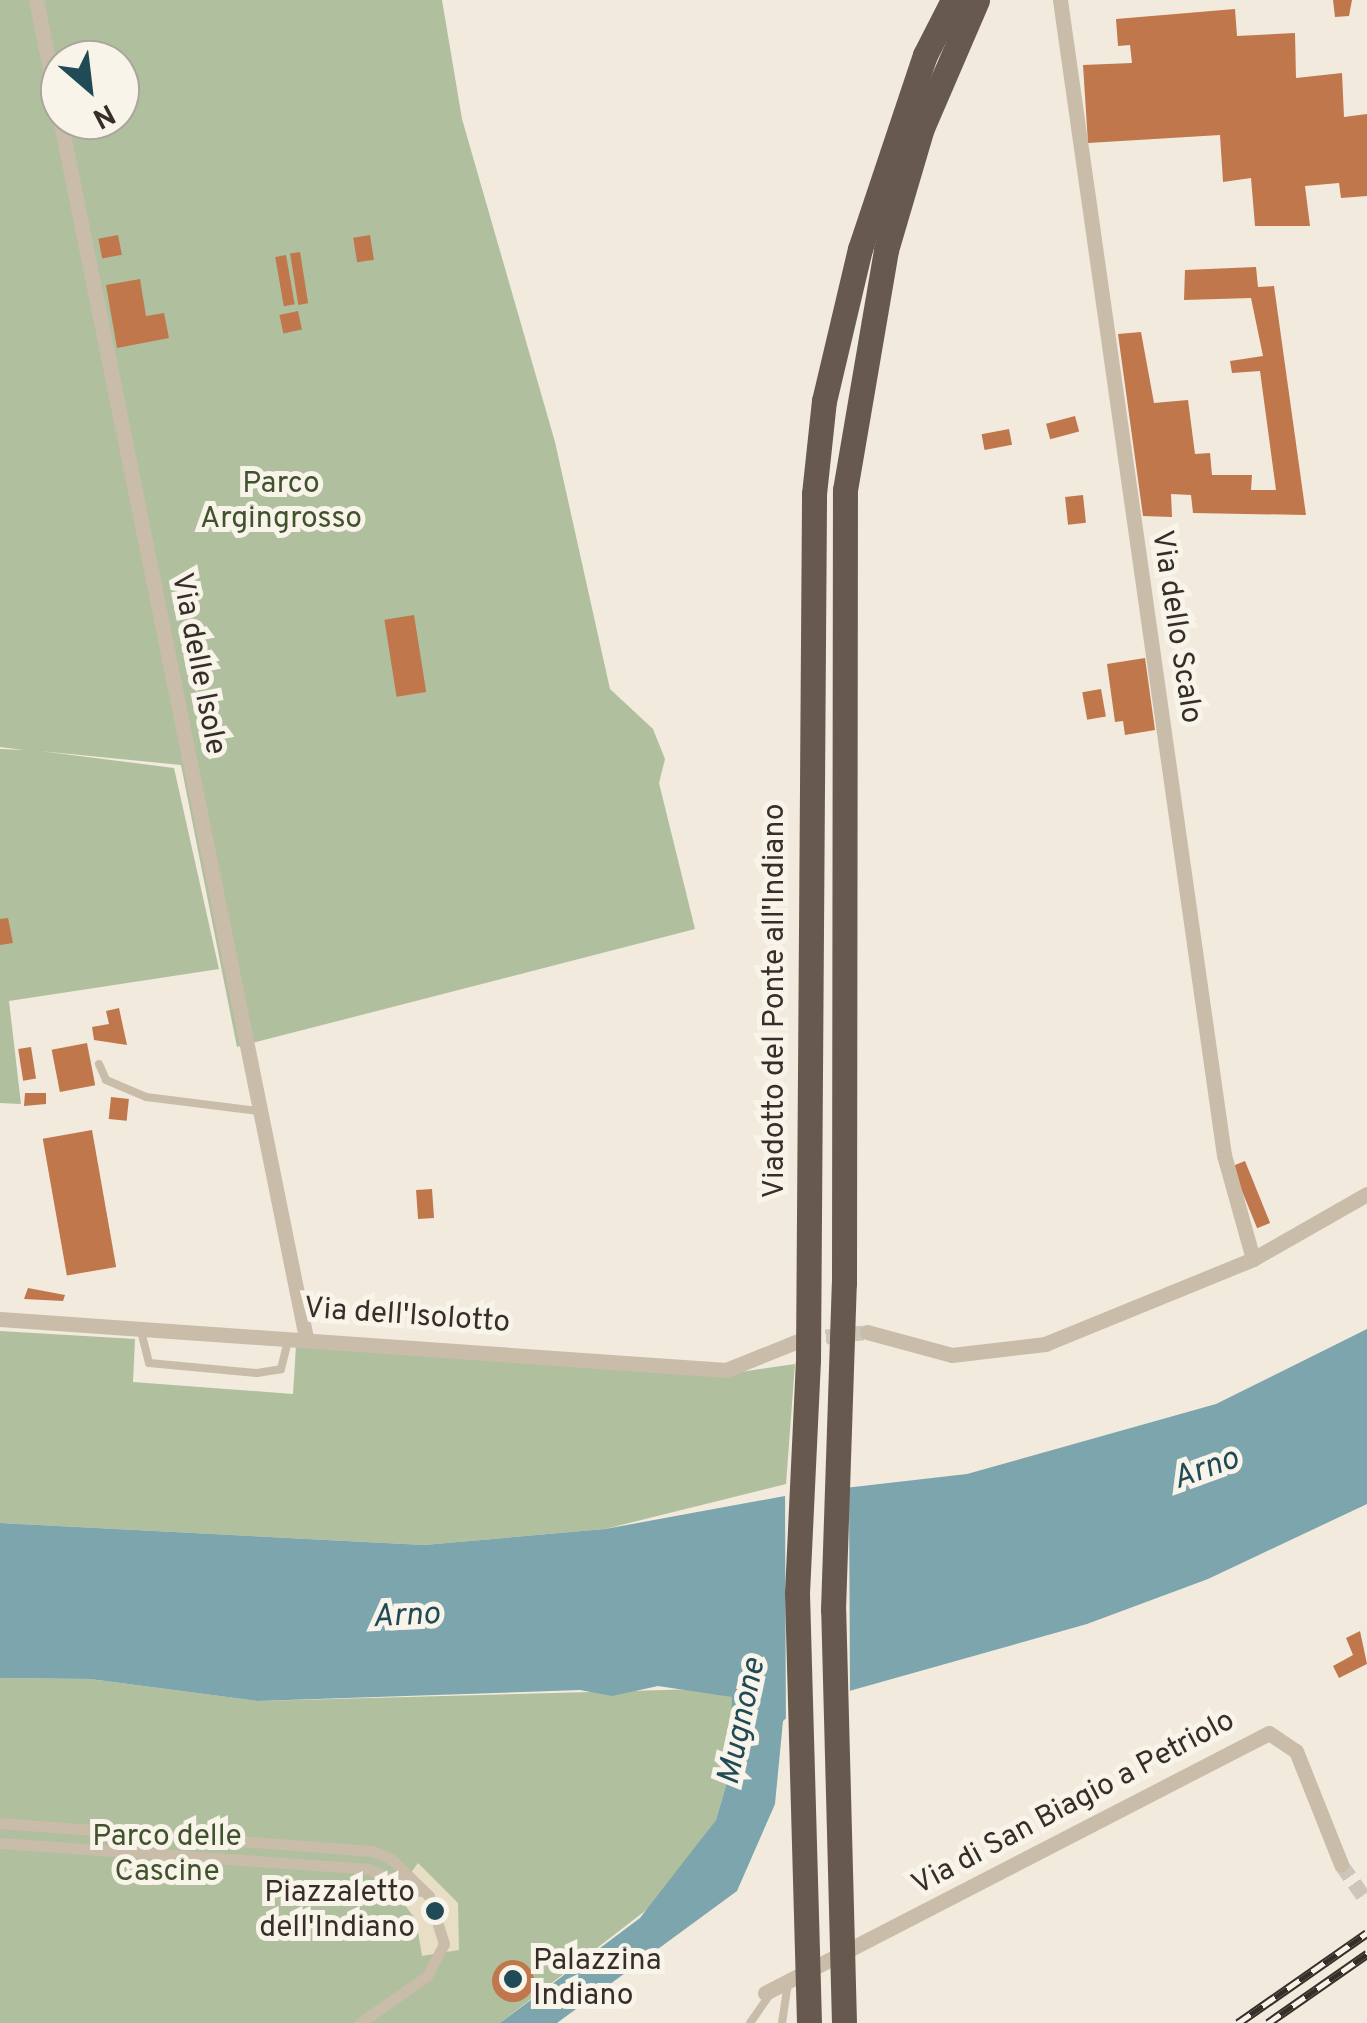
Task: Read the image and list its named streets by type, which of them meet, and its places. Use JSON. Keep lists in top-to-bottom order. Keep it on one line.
{"streets":{"highway":["Viadotto del Ponte all'Indiano"],"street":["Via dello Scalo","Via delle Isole","Via dell'Isolotto","Via di San Biagio a Petriolo"]},"crossings":[["Via delle Isole","Via dell'Isolotto"]],"water":["Arno","Mugnone"],"parks":["Parco Argingrosso","Parco delle Cascine"],"places":["Piazzaletto dell'Indiano","Palazzina Indiano"],"north":"bottom right"}
